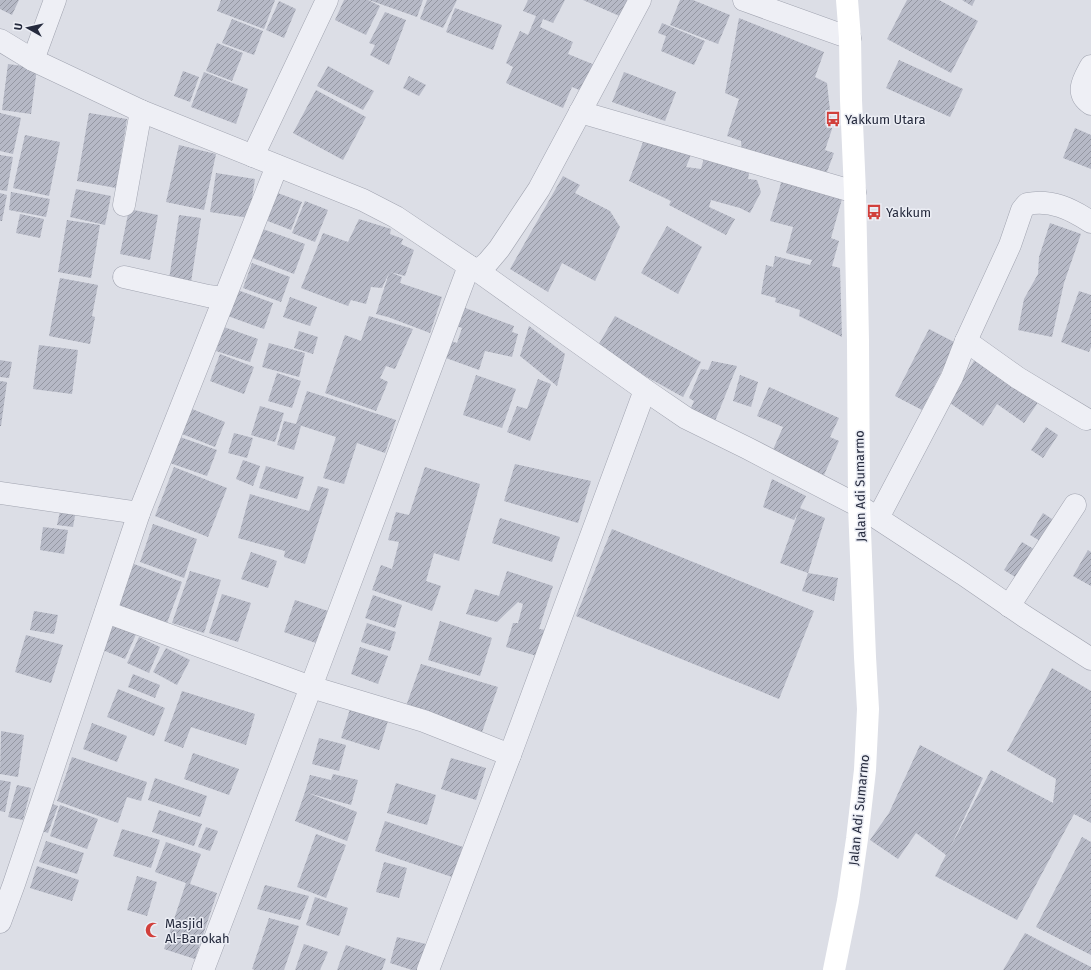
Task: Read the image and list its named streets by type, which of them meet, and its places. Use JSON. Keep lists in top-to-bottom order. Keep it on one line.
{"streets":{"main road":["Jalan Adi Sumarmo"]},"places":{"bus stop":["Yakkum Utara","Yakkum"],"mosque":["Masjid Al-Barokah"]},"north":"left"}
